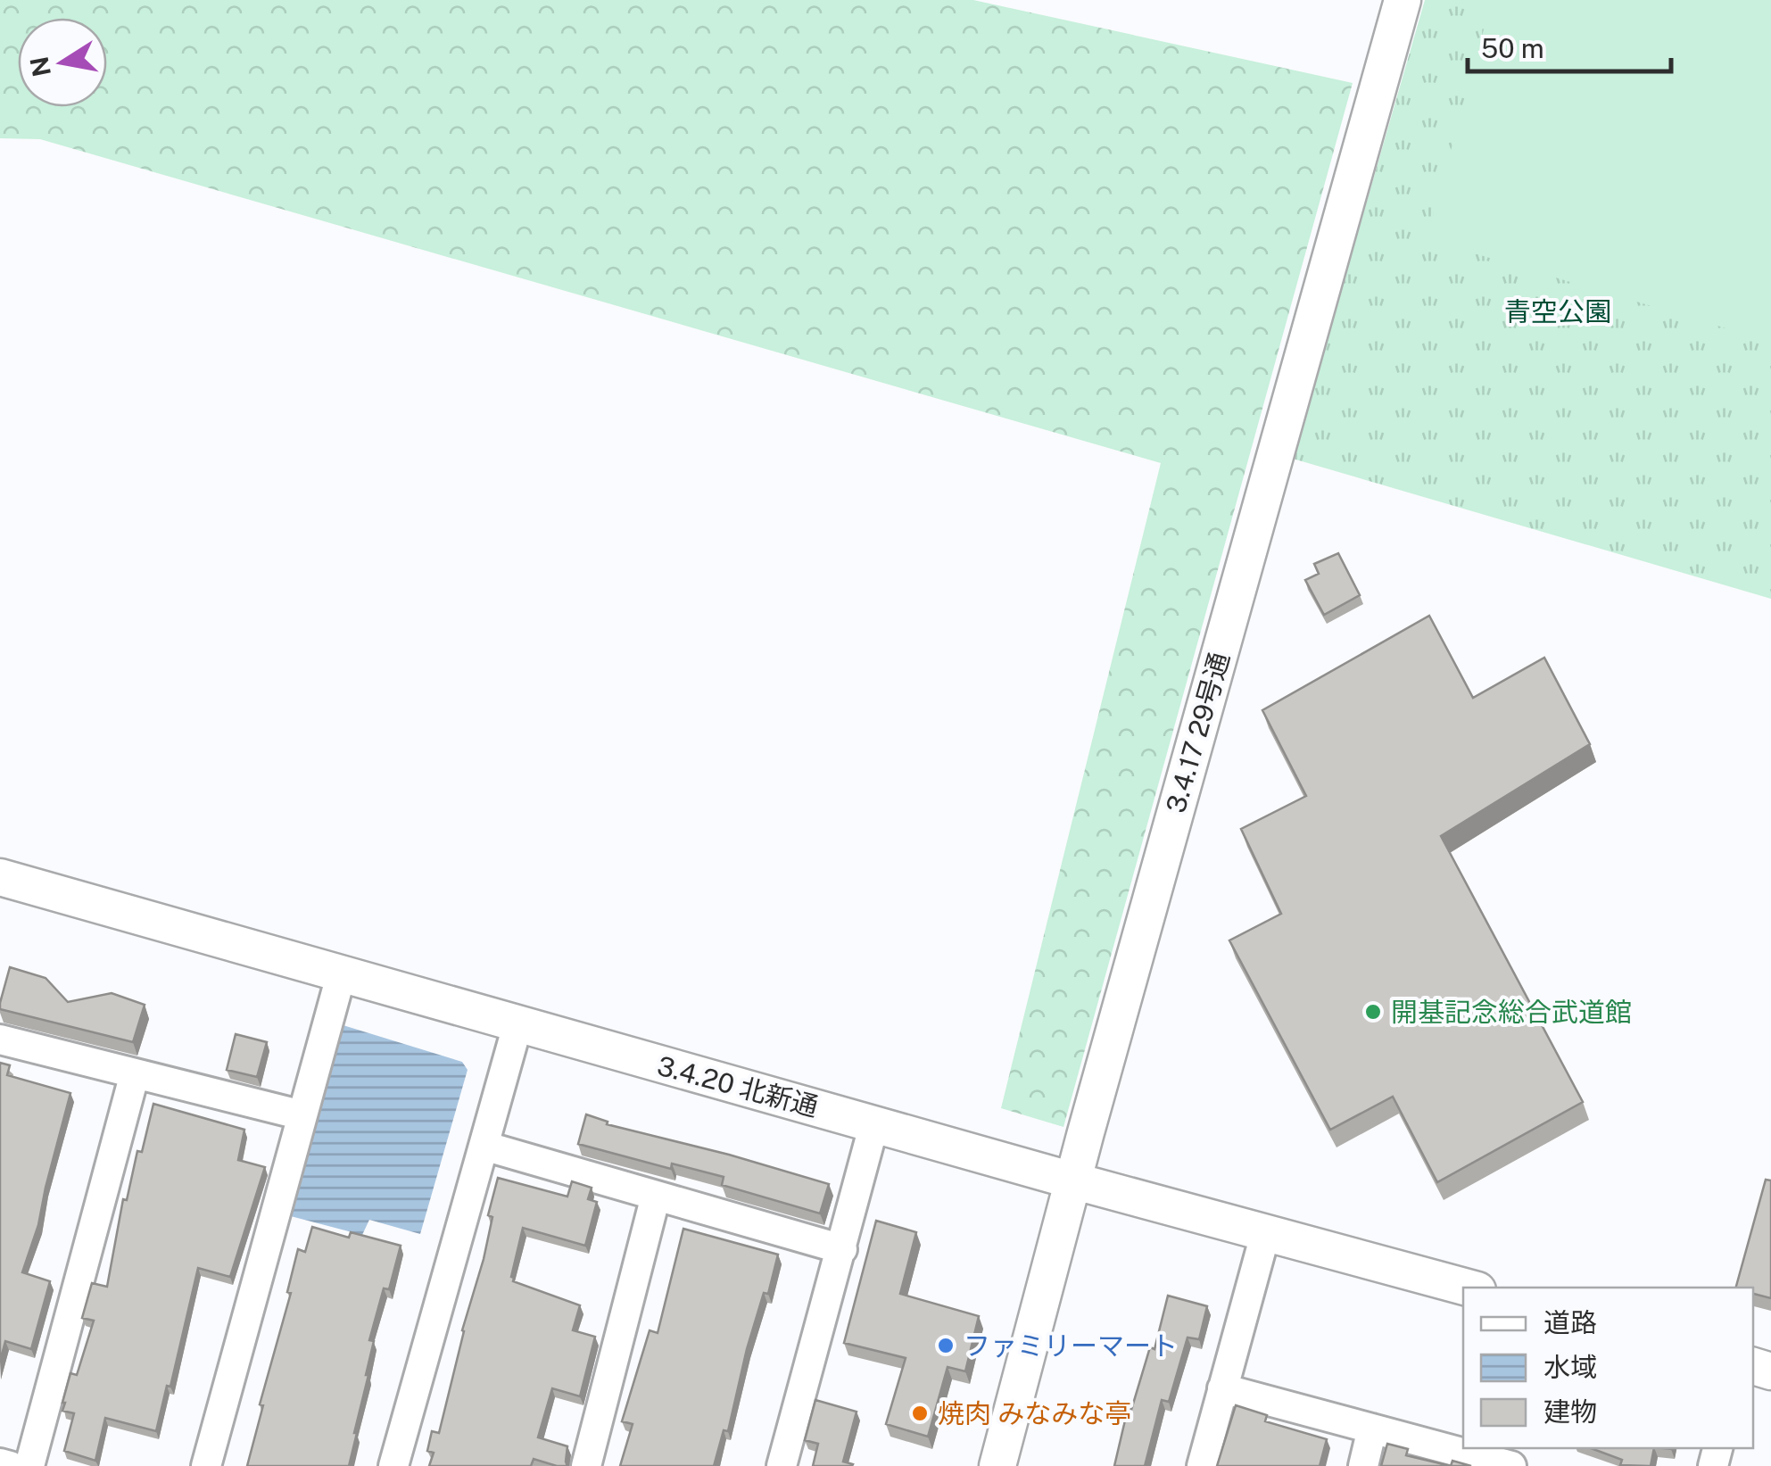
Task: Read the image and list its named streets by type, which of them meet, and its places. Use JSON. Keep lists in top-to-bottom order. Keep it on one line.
{"streets":{"street":["3.4.17 29号通","3.4.20 北新通"]},"crossings":[["3.4.17 29号通","3.4.20 北新通"]],"parks":["青空公園"],"places":["開基記念総合武道館","ファミリーマート","焼肉 みなみな亭"],"legend":["道路","水域","建物"],"scale_bar":"50 m","north":"left"}
